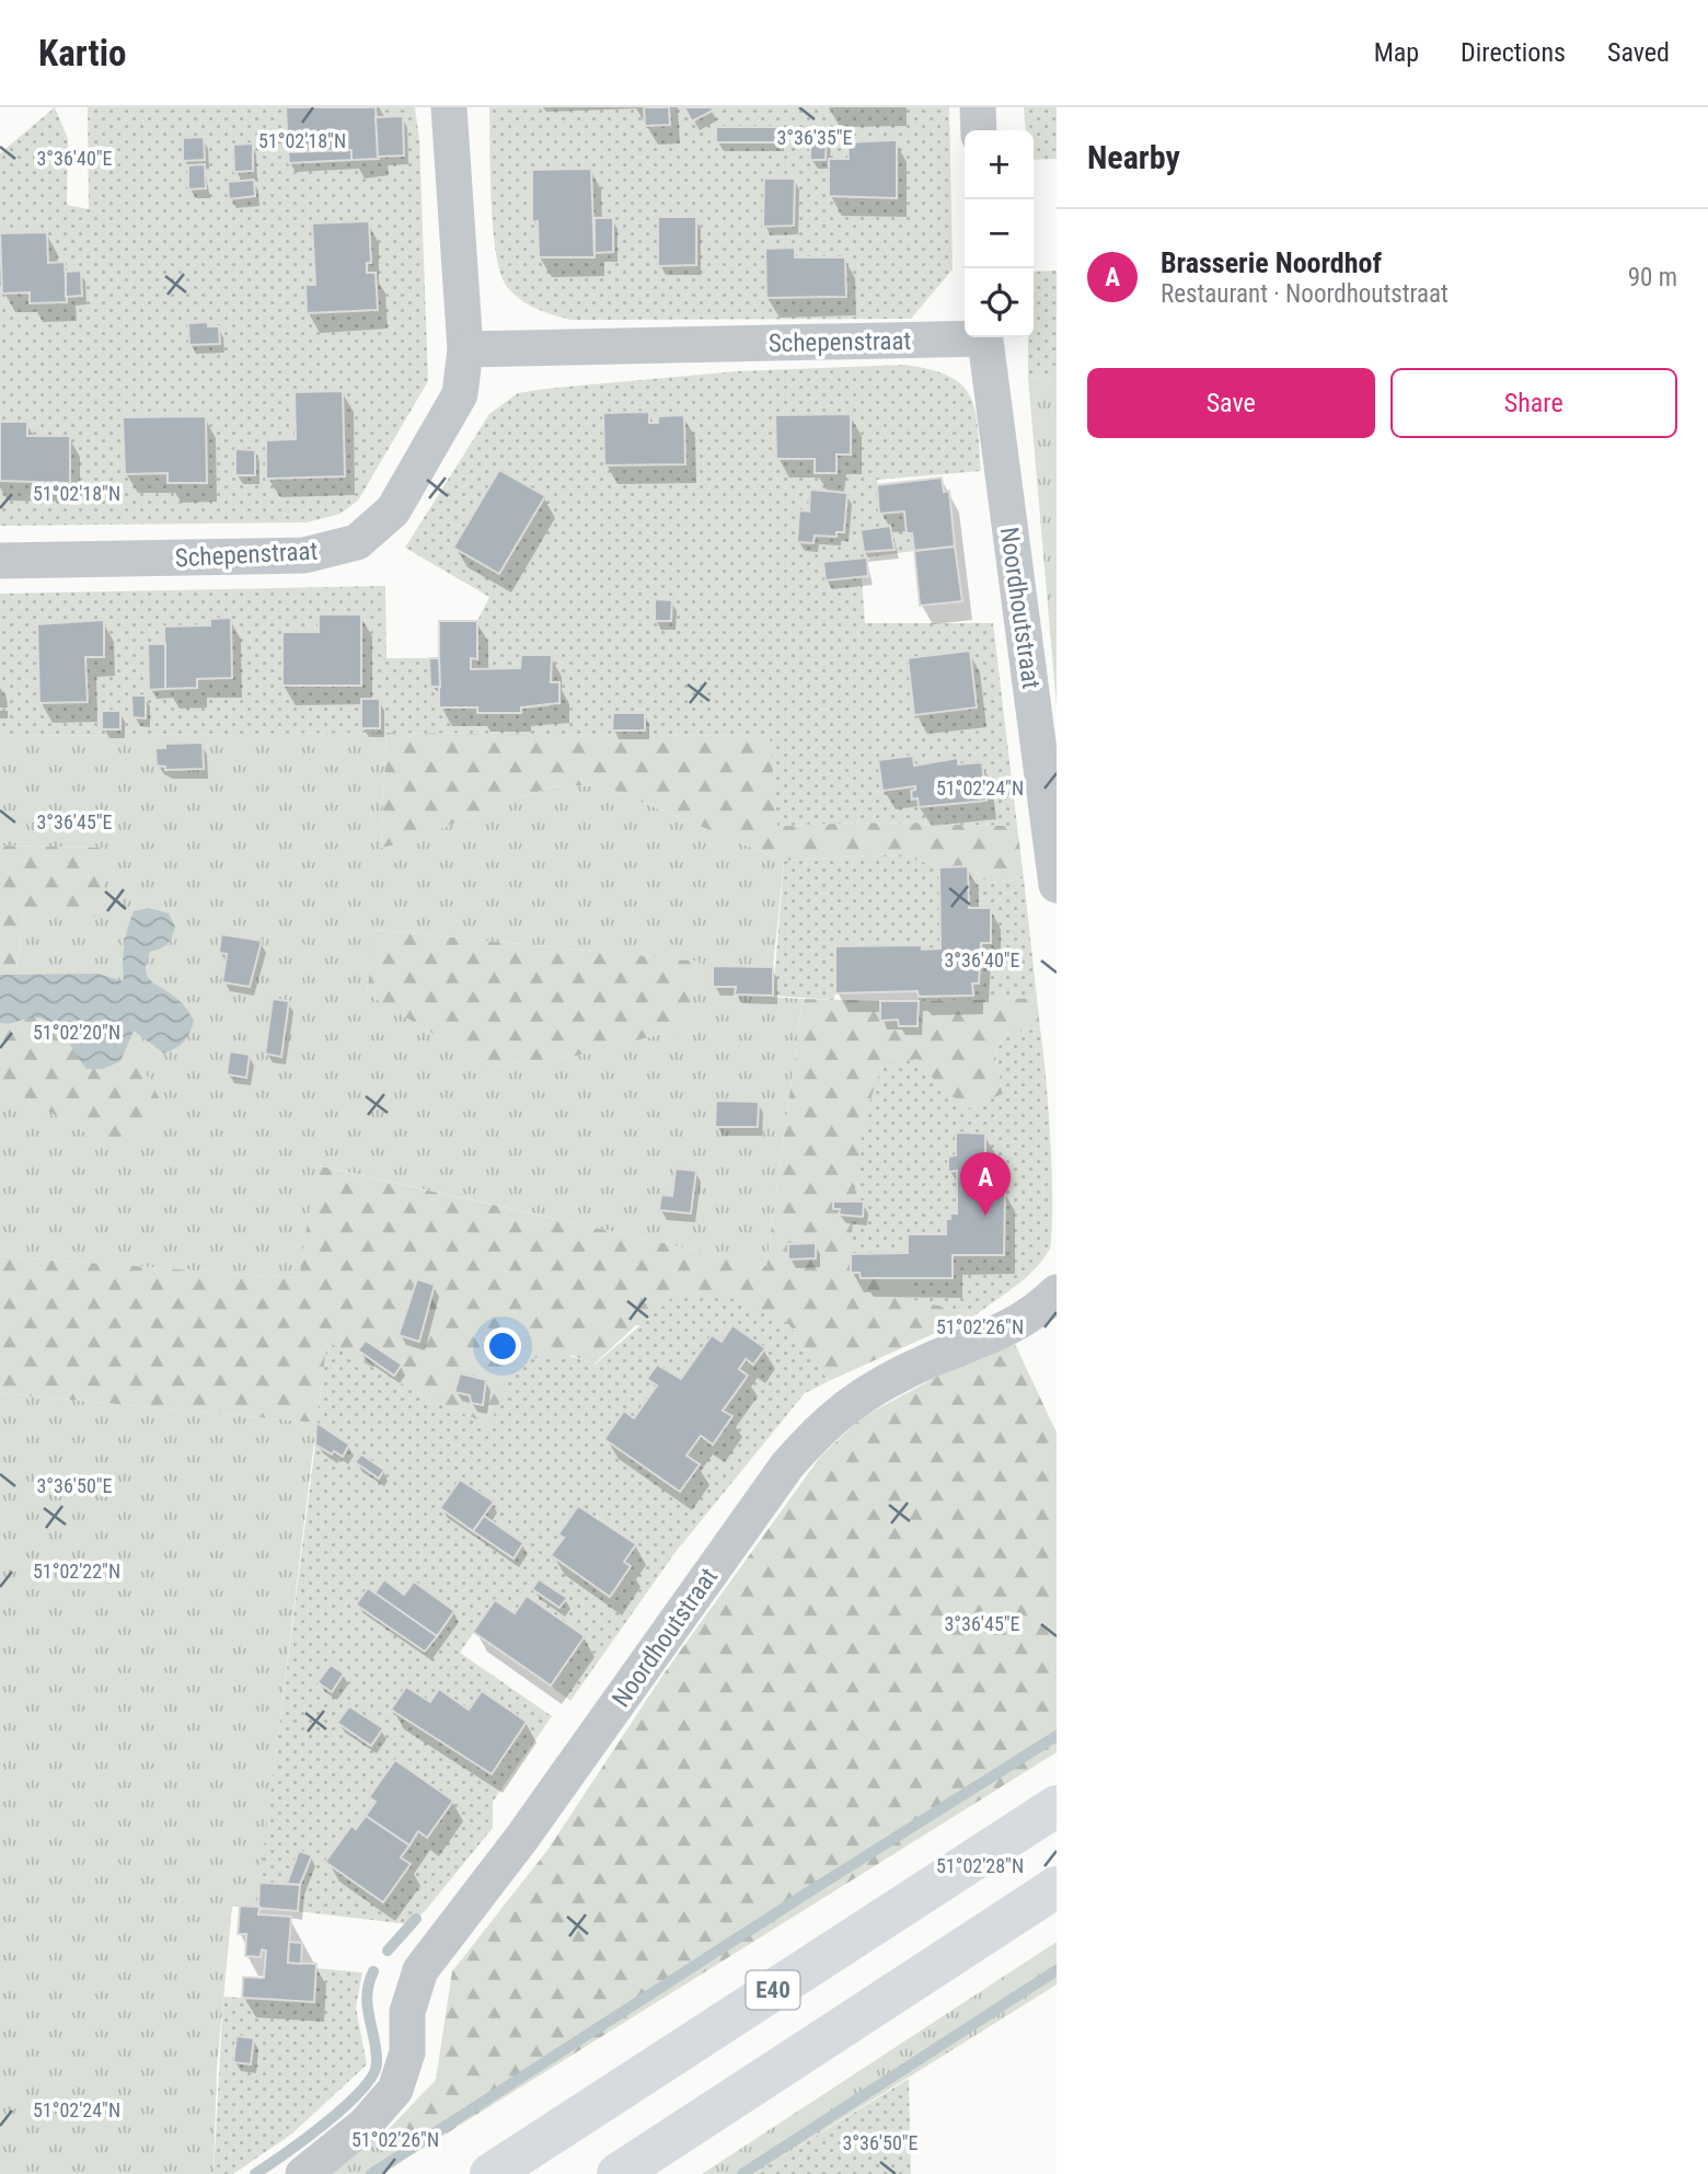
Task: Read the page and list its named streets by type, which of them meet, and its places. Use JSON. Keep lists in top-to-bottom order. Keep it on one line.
{"streets":{"highway":["E40"],"street":["Schepenstraat","Noordhoutstraat"]},"page":{"header":"Kartio","nav":["Map","Directions","Saved"],"heading":"Nearby","map_buttons":["+","−"],"list":[{"mark":"A","name":"Brasserie Noordhof","note":"Restaurant · Noordhoutstraat","value":"90 m"}],"buttons":["Save","Share"],"pins":"A"},"coordinates":["3°36'35\"E","51°02'18\"N","3°36'40\"E","51°02'24\"N","3°36'45\"E","51°02'20\"N","51°02'26\"N","3°36'50\"E","51°02'22\"N","51°02'28\"N"]}
